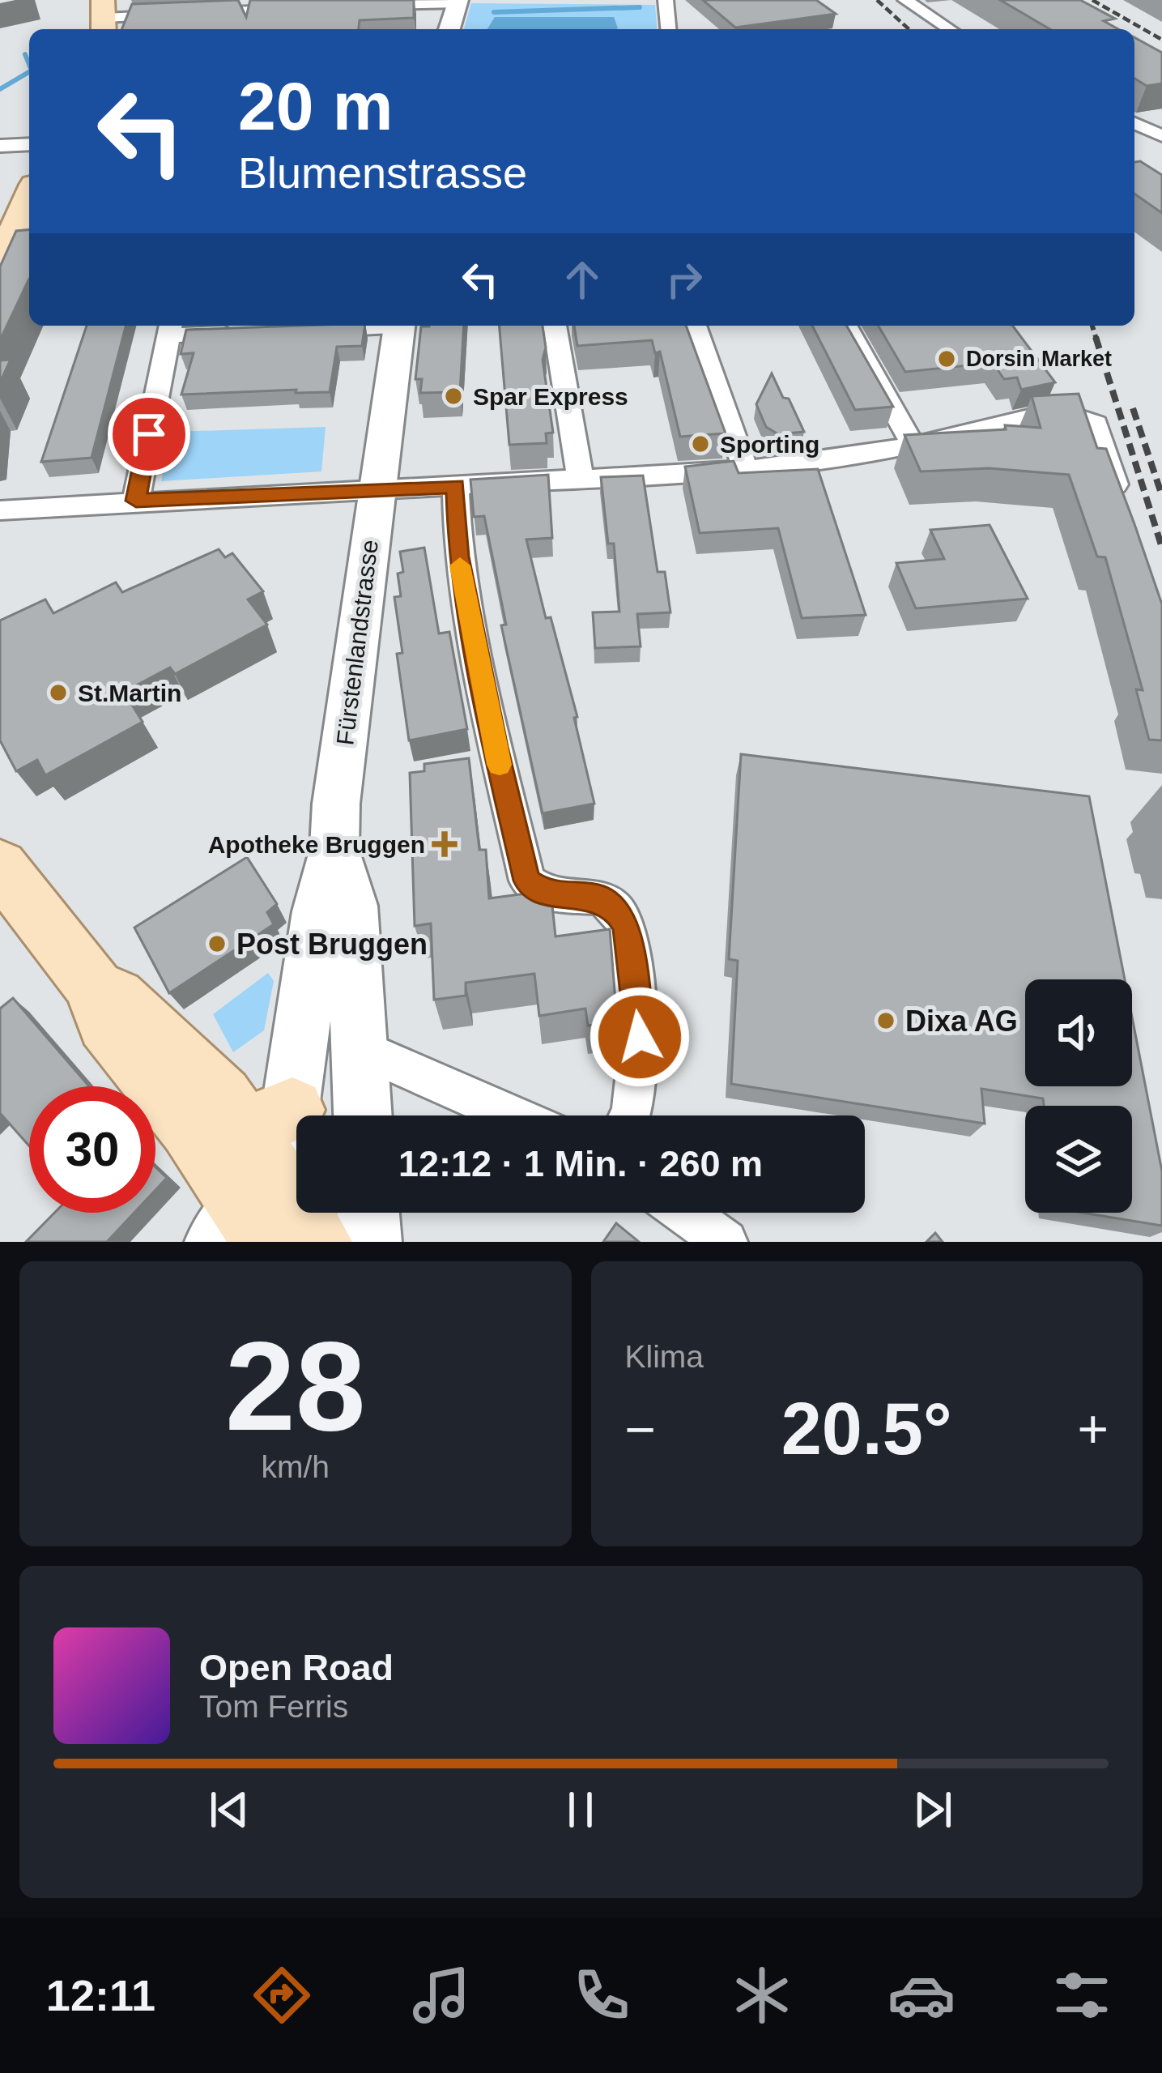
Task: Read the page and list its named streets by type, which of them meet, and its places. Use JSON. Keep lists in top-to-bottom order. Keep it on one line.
{"streets":{"main road":["Fürstenlandstrasse"]},"places":{"other":["Dorsin Market","Spar Express","Sporting","St.Martin","Post Bruggen","Dixa AG"],"health":["Apotheke Bruggen"]},"page":{"turn":["20 m","Blumenstrasse"],"limit":"30","trip":"12:12 · 1 Min. · 260 m","tile":[["28","km/h"],"Klima"],"heat":["−","20.5°","+"],"song":["Open Road","Tom Ferris"],"tabs":"12:11"}}
